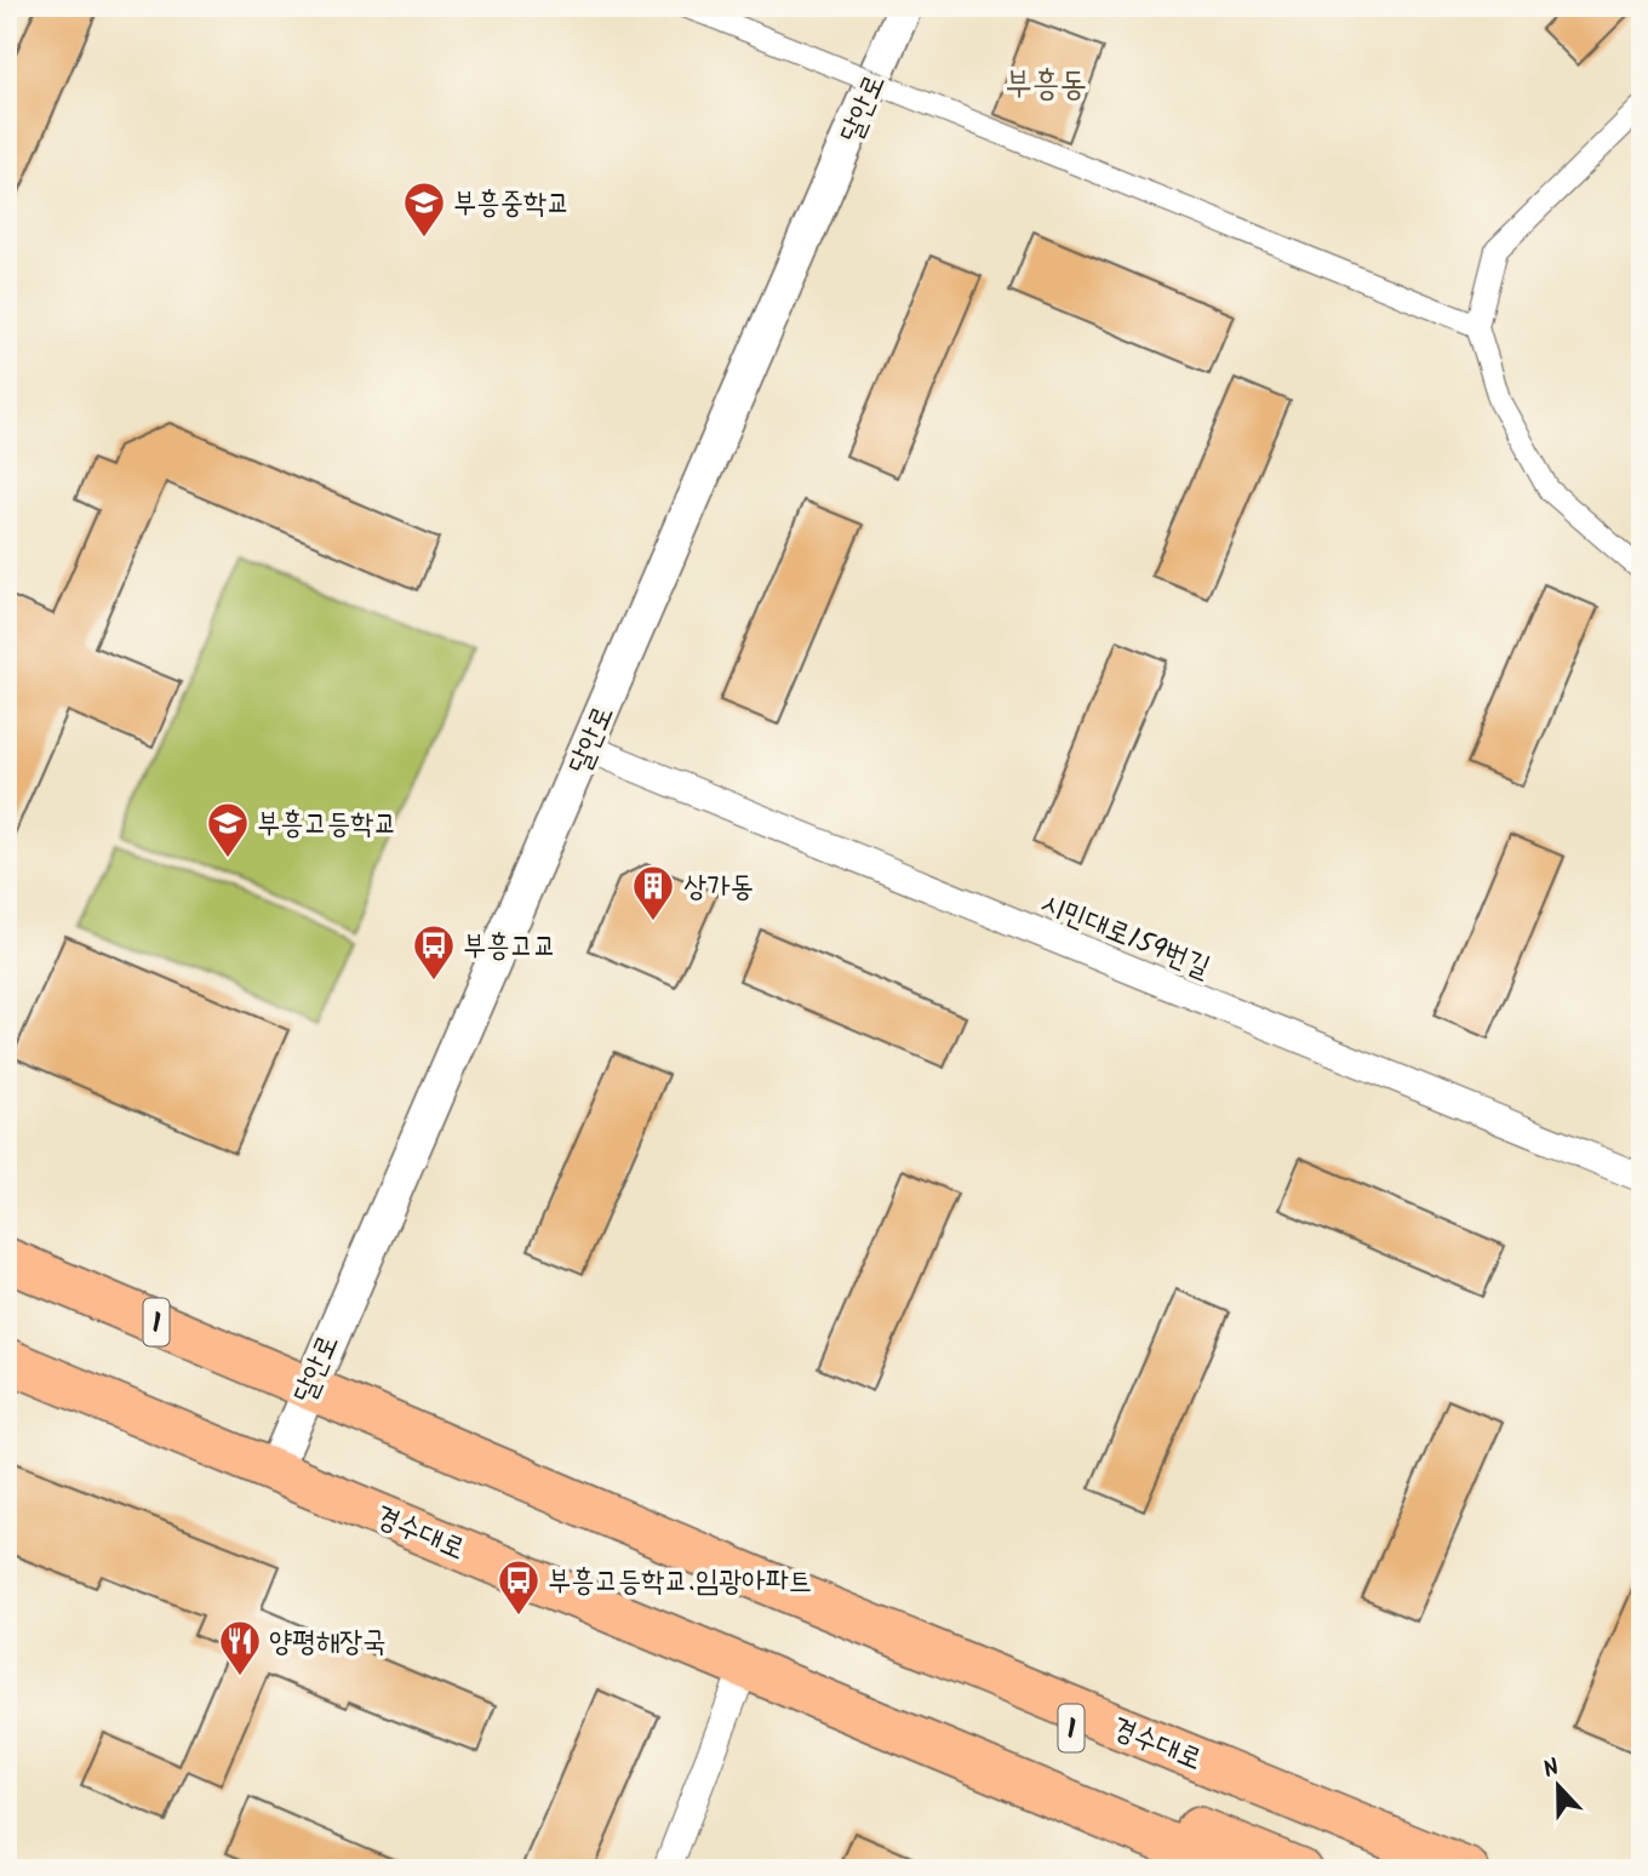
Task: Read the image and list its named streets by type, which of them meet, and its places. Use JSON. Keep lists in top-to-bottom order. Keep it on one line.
{"streets":{"main road":["1","경수대로"],"street":["달안로","시민대로159번길"]},"crossings":[["달안로","시민대로159번길"],["달안로","경수대로"]],"districts":["부흥동"],"places":{"school or university":["부흥중학교","부흥고등학교"],"building":["상가동"],"bus stop":["부흥고교","부흥고등학교.임광아파트"],"restaurant":["양평해장국"]},"north":"top"}
